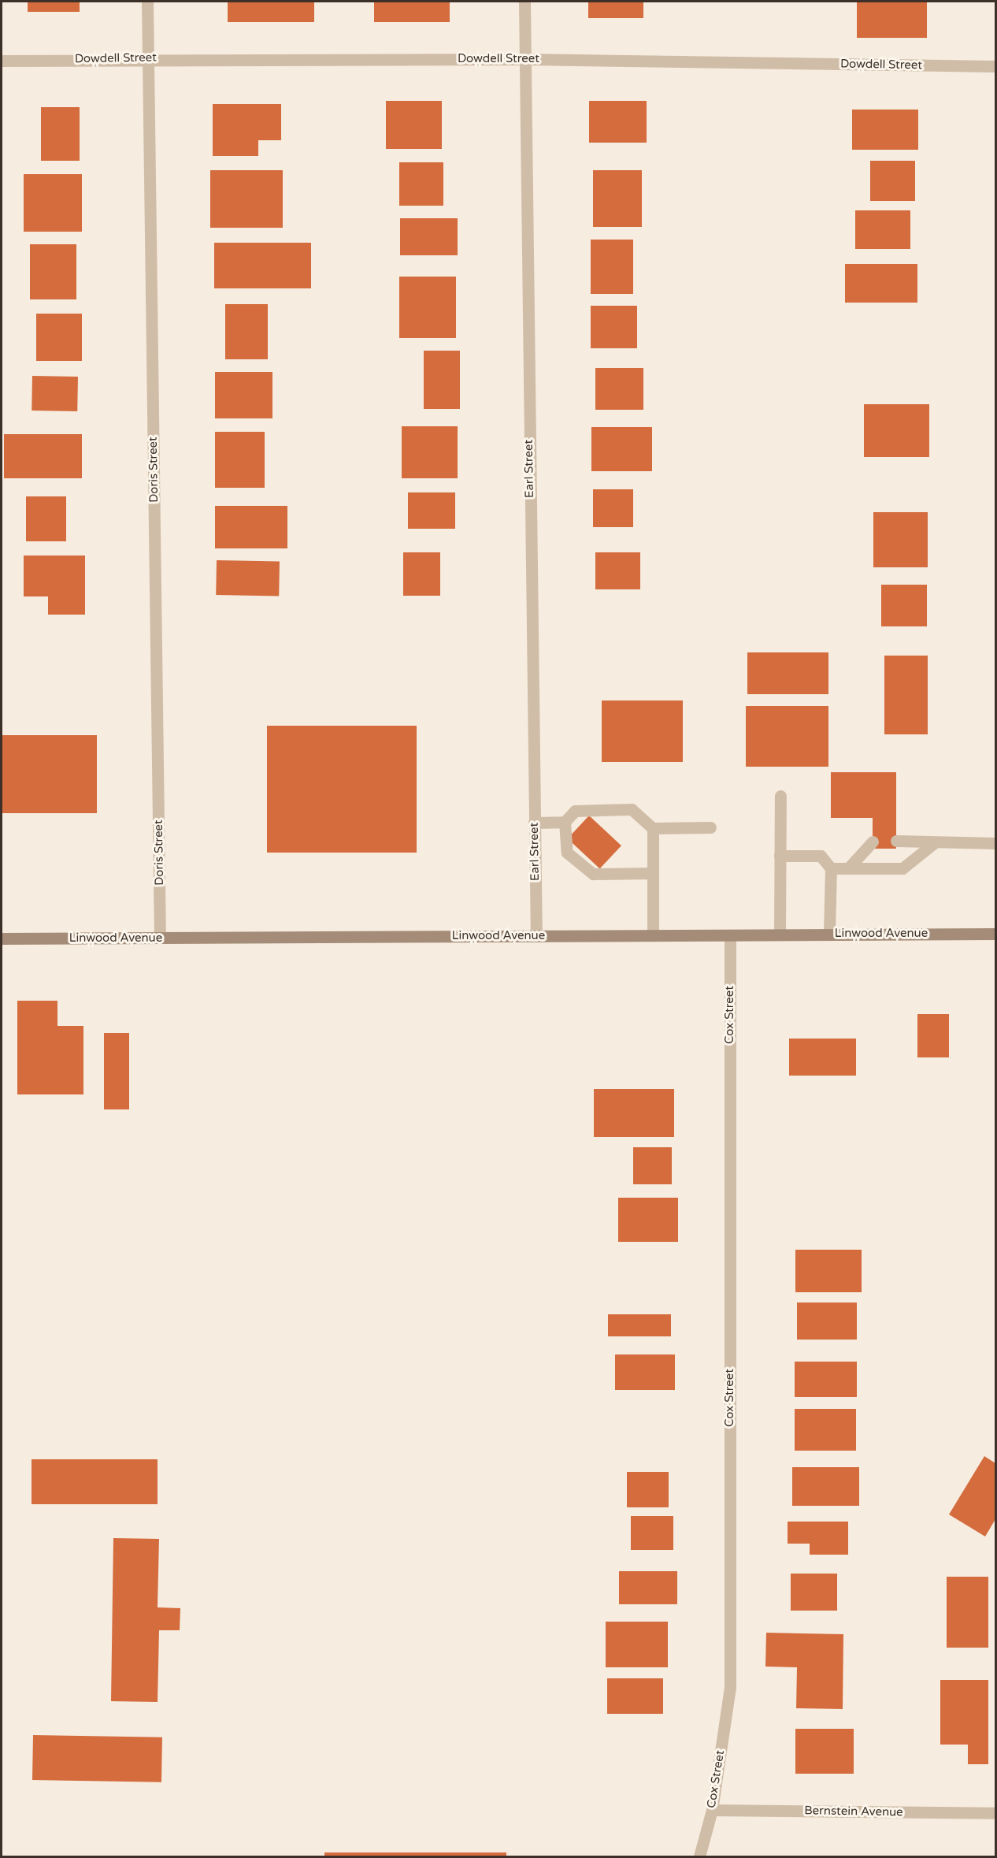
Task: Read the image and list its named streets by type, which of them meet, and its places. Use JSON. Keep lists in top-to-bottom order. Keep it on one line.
{"streets":{"main road":["Linwood Avenue"],"street":["Dowdell Street","Earl Street","Doris Street","Cox Street","Bernstein Avenue"]},"crossings":[["Dowdell Street","Earl Street"],["Dowdell Street","Doris Street"],["Earl Street","Linwood Avenue"],["Doris Street","Linwood Avenue"],["Linwood Avenue","Cox Street"],["Cox Street","Bernstein Avenue"]]}
